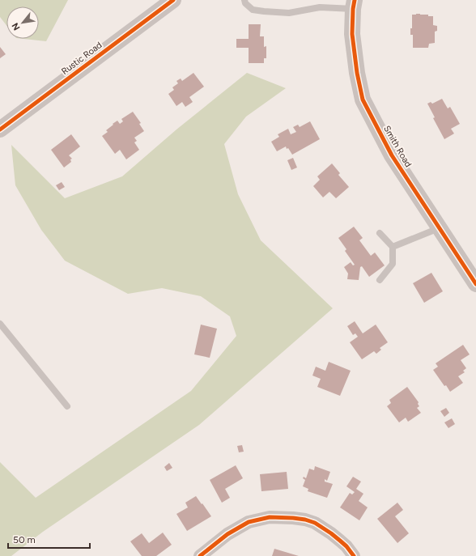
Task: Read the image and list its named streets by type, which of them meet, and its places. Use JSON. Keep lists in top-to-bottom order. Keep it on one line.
{"streets":{"street":["Rustic Road","Smith Road"]},"scale_bar":"50 m","north":"bottom left"}
